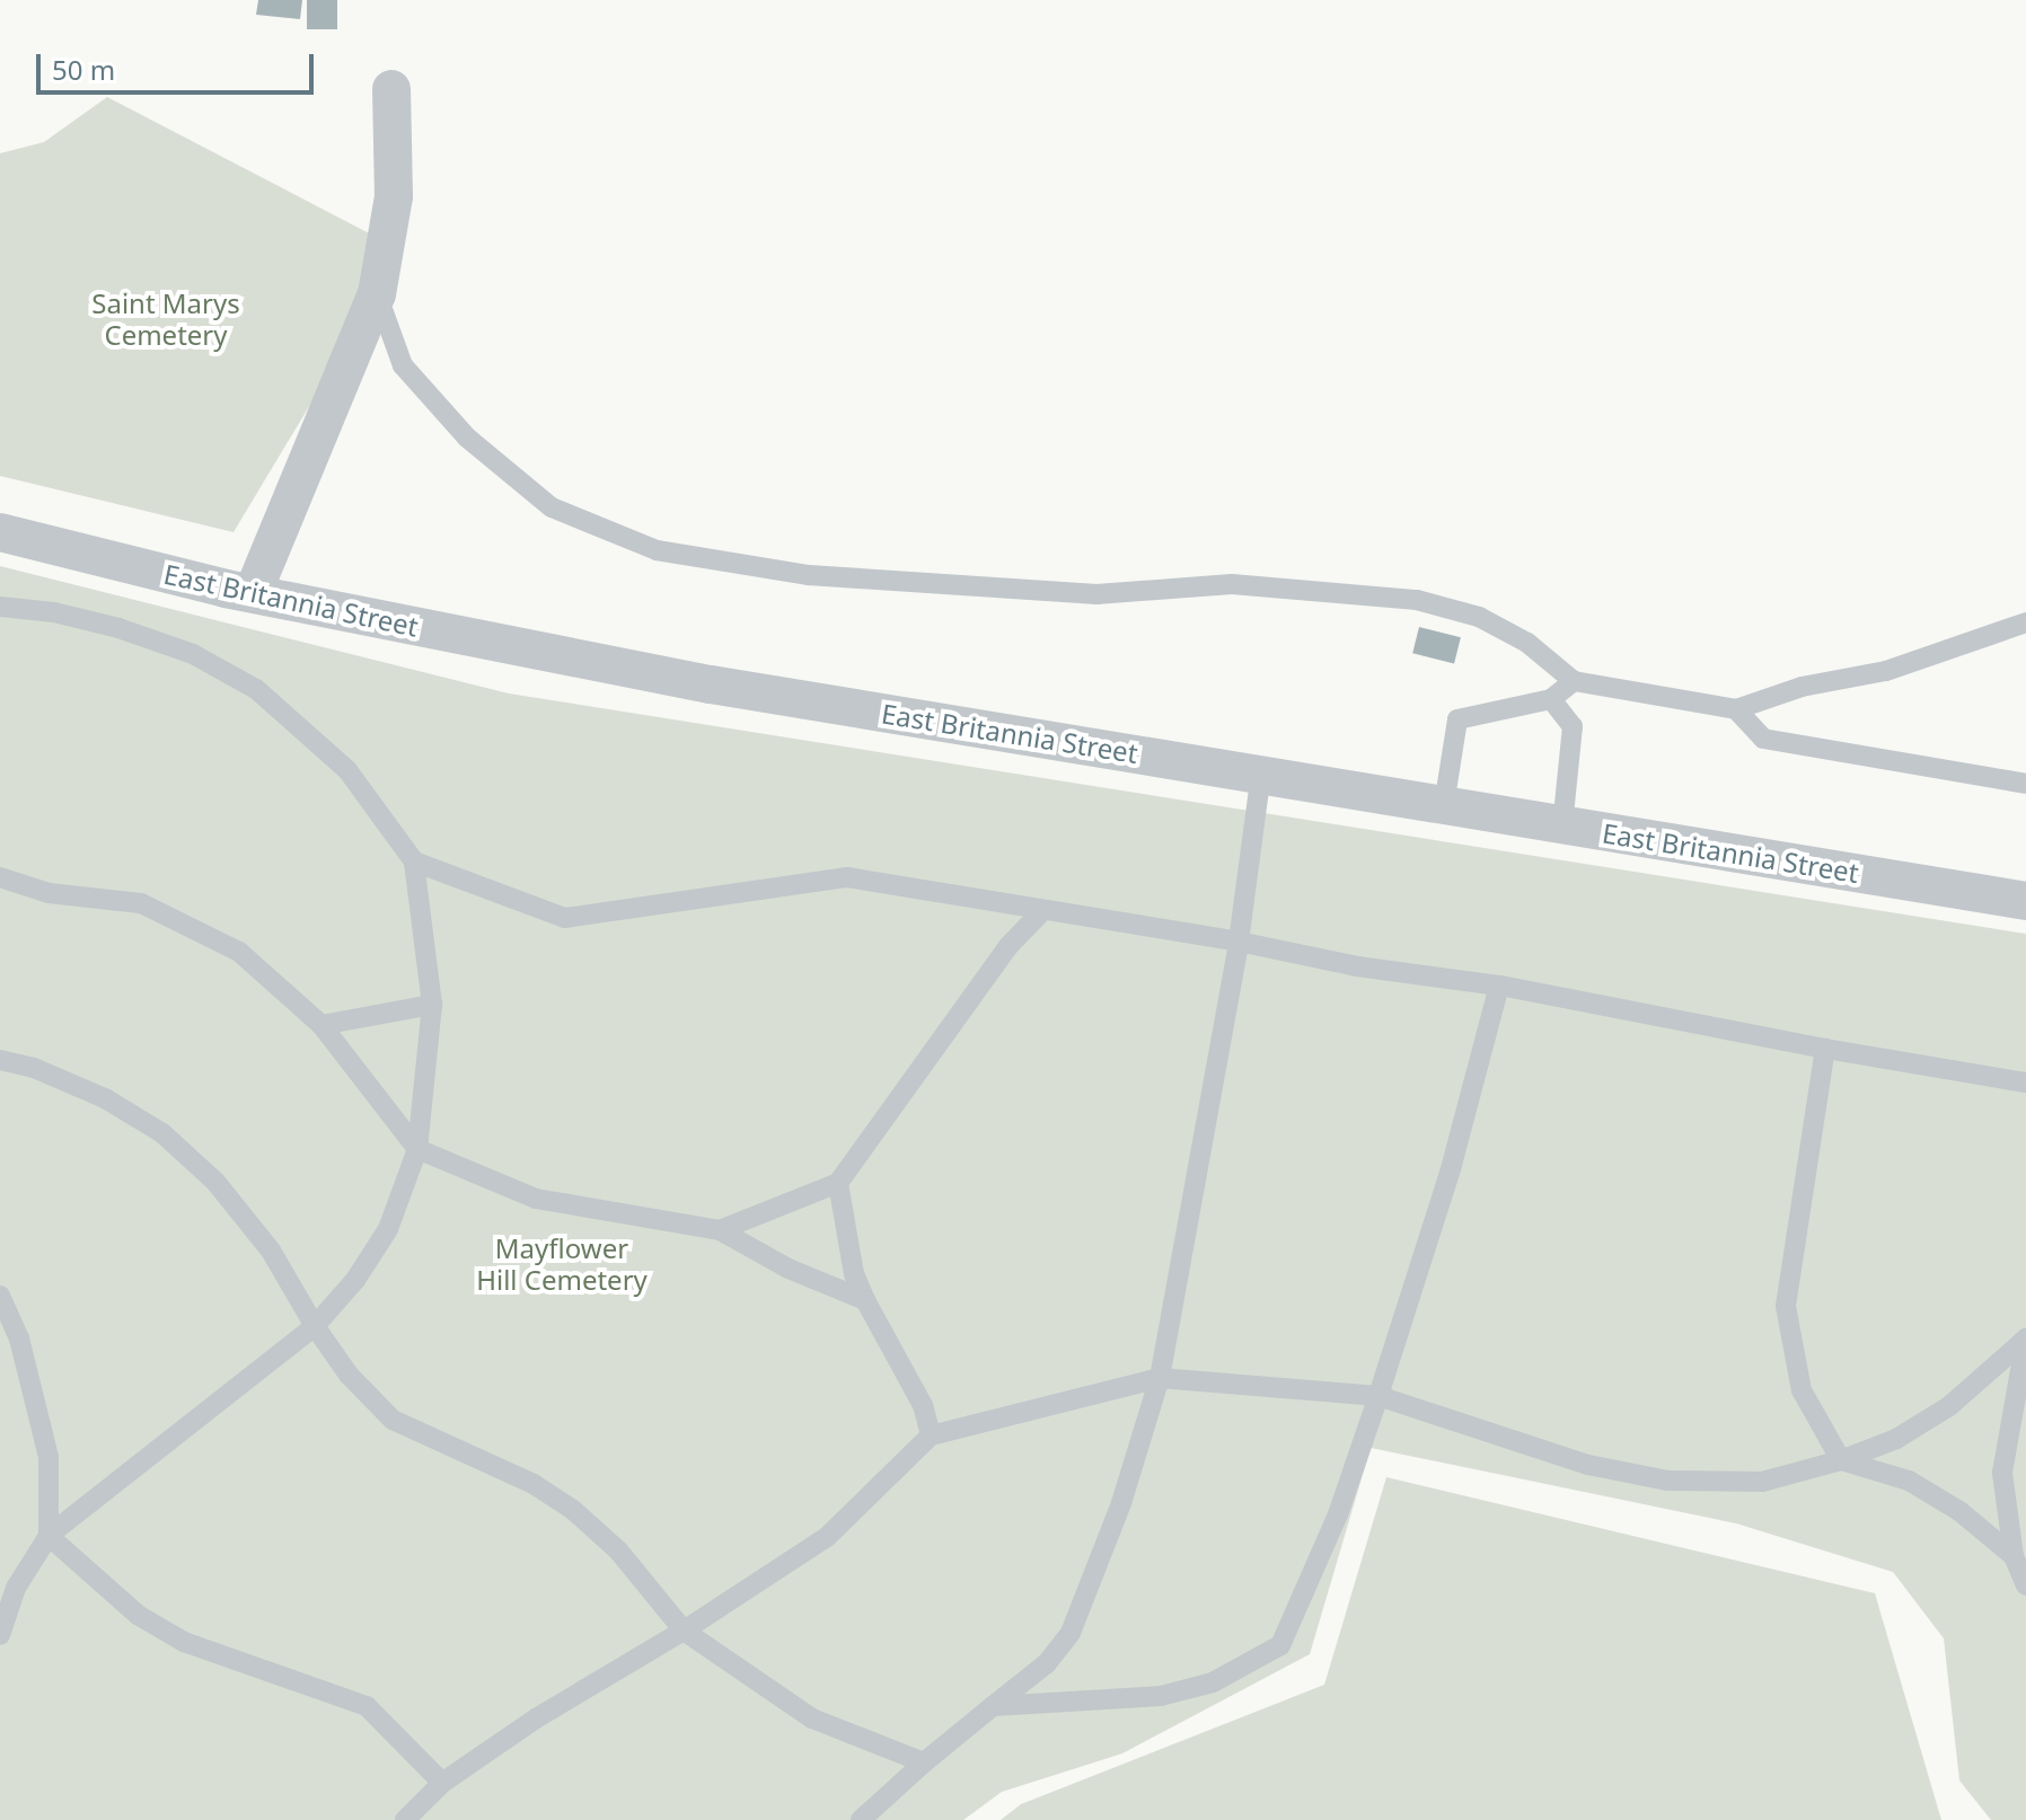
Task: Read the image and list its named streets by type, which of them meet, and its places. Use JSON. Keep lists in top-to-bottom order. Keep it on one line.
{"streets":{"street":["East Britannia Street"]},"parks":["Saint Marys Cemetery","Mayflower Hill Cemetery"],"scale_bar":"50 m"}
